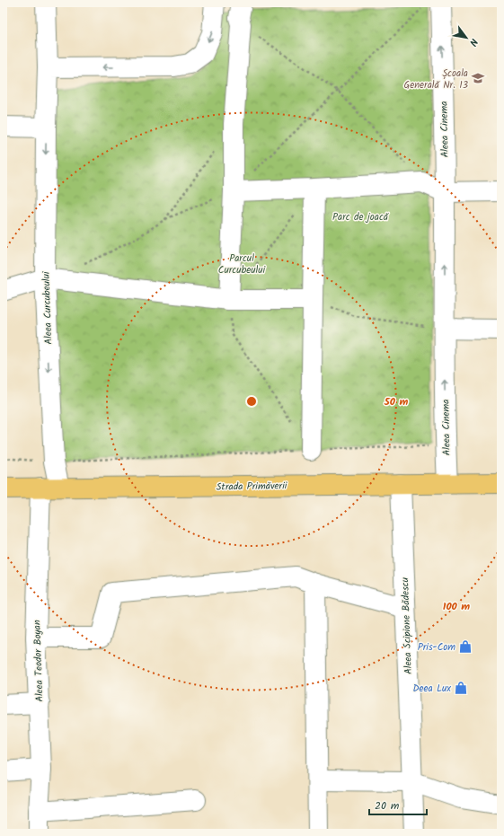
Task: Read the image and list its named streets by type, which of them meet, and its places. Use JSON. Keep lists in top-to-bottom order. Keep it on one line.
{"streets":{"main road":["Strada Primăverii"],"street":["Aleea Cinema","Aleea Curcubeului","Aleea Scipione Bădescu","Aleea Teodor Boyan"]},"crossings":[["Aleea Cinema","Strada Primăverii"],["Aleea Curcubeului","Strada Primăverii"],["Aleea Curcubeului","Aleea Teodor Boyan"],["Strada Primăverii","Aleea Scipione Bădescu"],["Strada Primăverii","Aleea Teodor Boyan"]],"one_way":["Aleea Curcubeului"],"parks":["Parc de joacă","Parcul Curcubeului"],"places":{"school or university":["Școala Generală Nr. 13"],"shop":["Pris-Com","Deea Lux"]},"scale_bar":"20 m","north":"bottom right","rings":["50 m","100 m"]}
